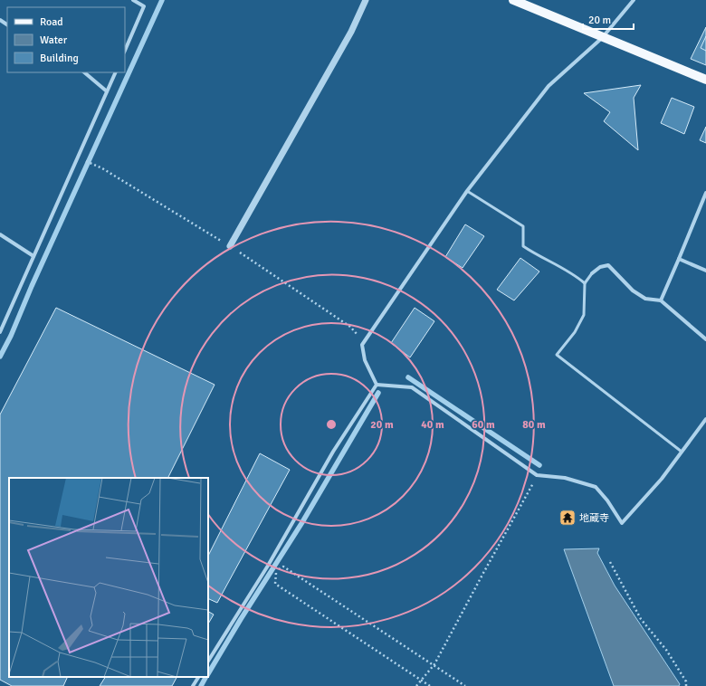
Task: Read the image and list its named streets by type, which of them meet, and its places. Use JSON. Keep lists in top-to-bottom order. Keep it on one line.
{"places":{"temple":["地蔵寺"]},"legend":["Road","Water","Building"],"scale_bar":"20 m","rings":["20 m","40 m","60 m","80 m"]}
